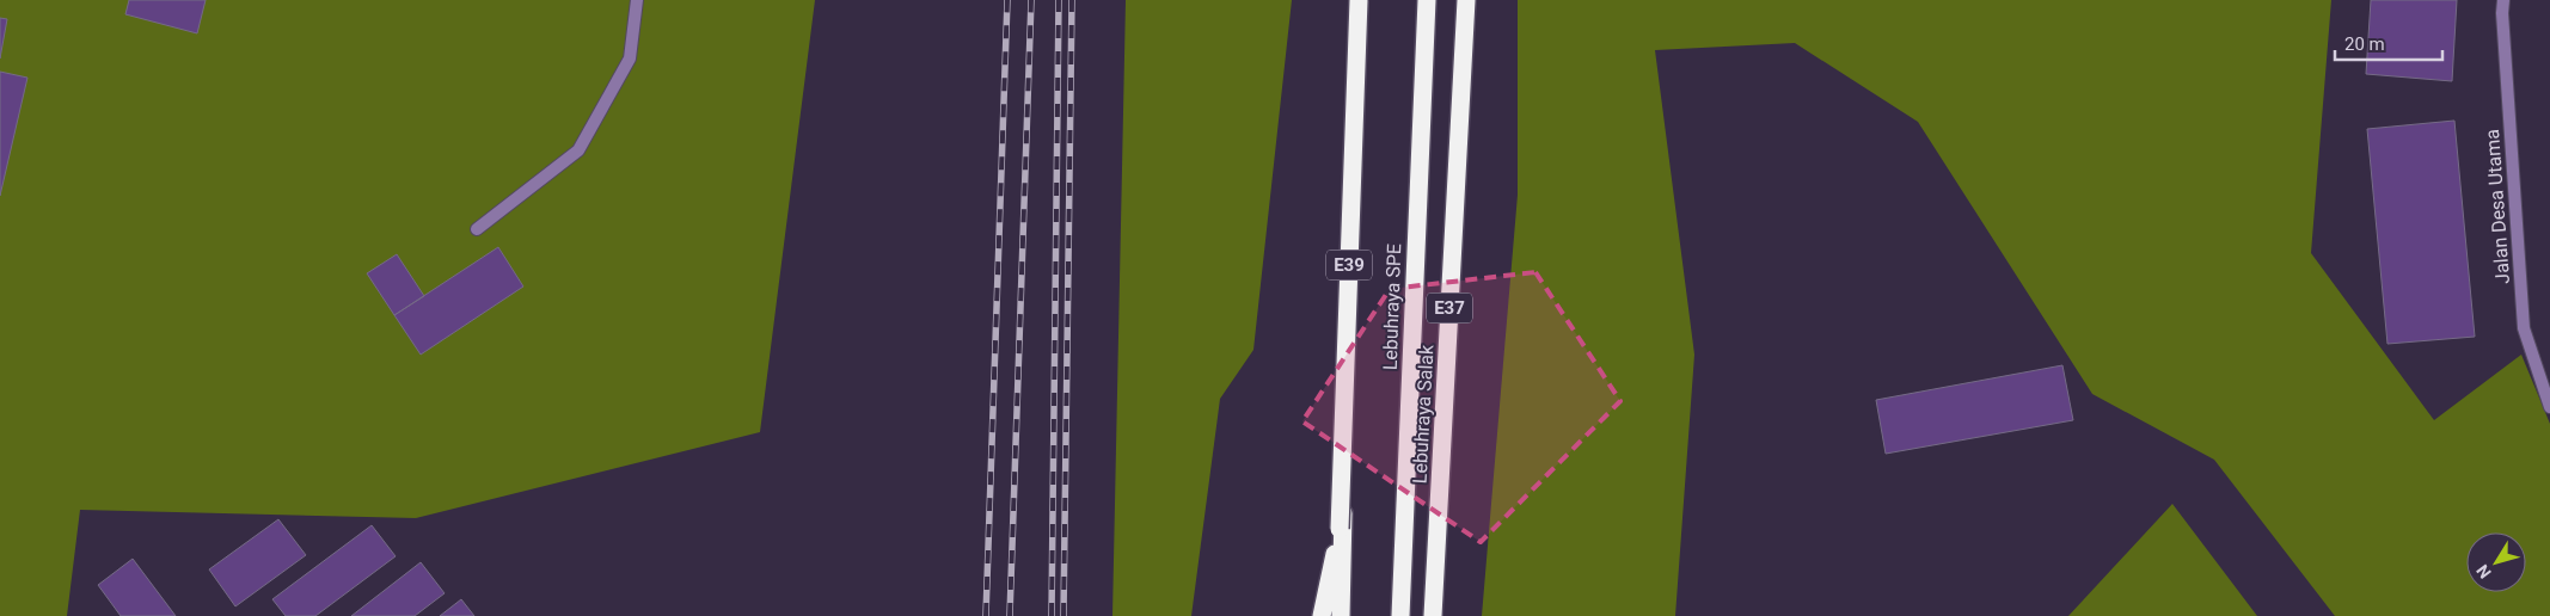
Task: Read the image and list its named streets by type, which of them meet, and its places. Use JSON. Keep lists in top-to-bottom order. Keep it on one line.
{"streets":{"highway":["E39","Lebuhraya SPE","E37","Lebuhraya Salak"],"street":["Jalan Desa Utama"]},"scale_bar":"20 m","north":"bottom left"}
